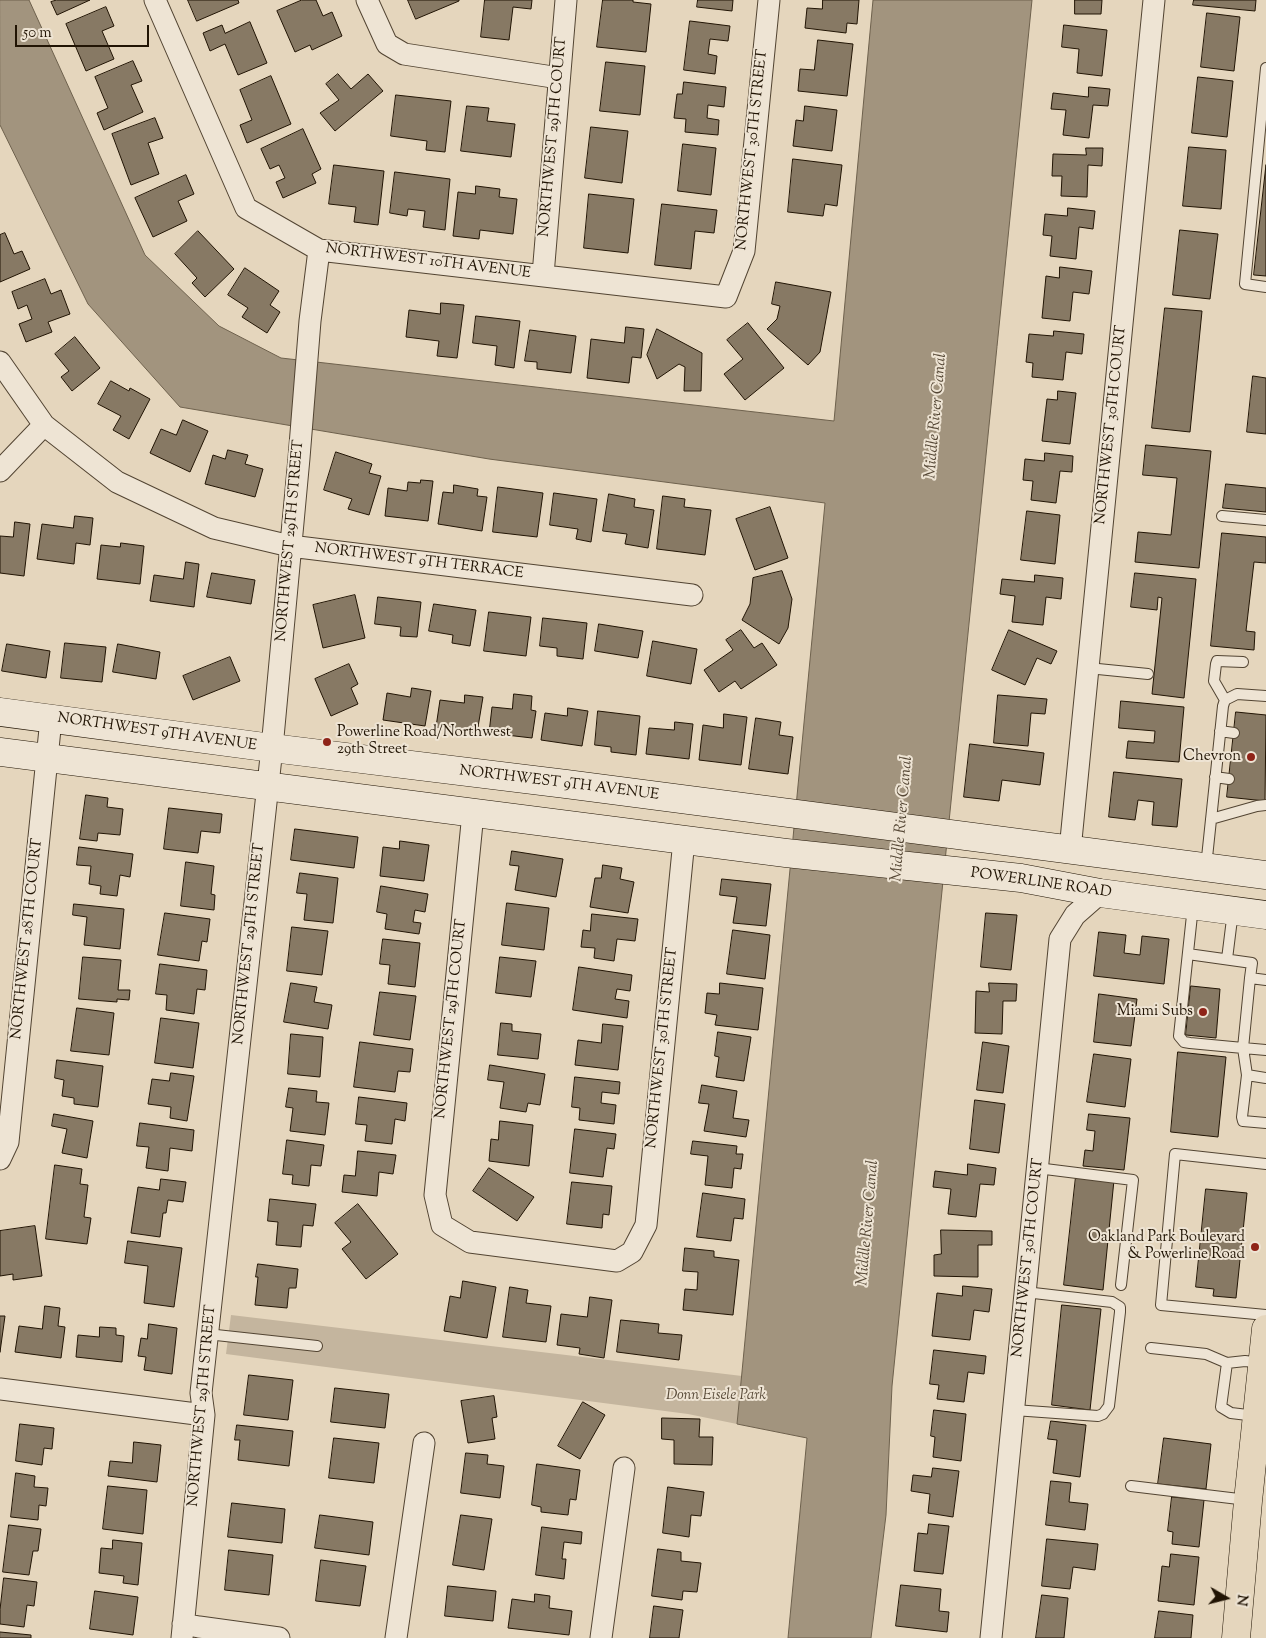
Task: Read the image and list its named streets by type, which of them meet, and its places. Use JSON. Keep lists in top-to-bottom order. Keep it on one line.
{"streets":{"main road":["NORTHWEST 9TH AVENUE","POWERLINE ROAD"],"street":["NORTHWEST 29TH COURT","NORTHWEST 30TH STREET","NORTHWEST 10TH AVENUE","NORTHWEST 30TH COURT","NORTHWEST 29TH STREET","NORTHWEST 9TH TERRACE","NORTHWEST 28TH COURT"]},"crossings":[["NORTHWEST 29TH COURT","NORTHWEST 30TH STREET"],["NORTHWEST 29TH COURT","NORTHWEST 10TH AVENUE"],["NORTHWEST 30TH STREET","NORTHWEST 10TH AVENUE"],["NORTHWEST 30TH STREET","POWERLINE ROAD"],["NORTHWEST 10TH AVENUE","NORTHWEST 29TH STREET"],["NORTHWEST 30TH COURT","POWERLINE ROAD"],["NORTHWEST 29TH STREET","NORTHWEST 9TH TERRACE"],["NORTHWEST 29TH STREET","NORTHWEST 9TH AVENUE"],["NORTHWEST 9TH AVENUE","NORTHWEST 28TH COURT"]],"water":["Middle River Canal"],"parks":["Donn Eisele Park"],"places":["Powerline Road/Northwest 29th Street","Chevron","Miami Subs","Oakland Park Boulevard & Powerline Road"],"scale_bar":"50 m","north":"right"}
